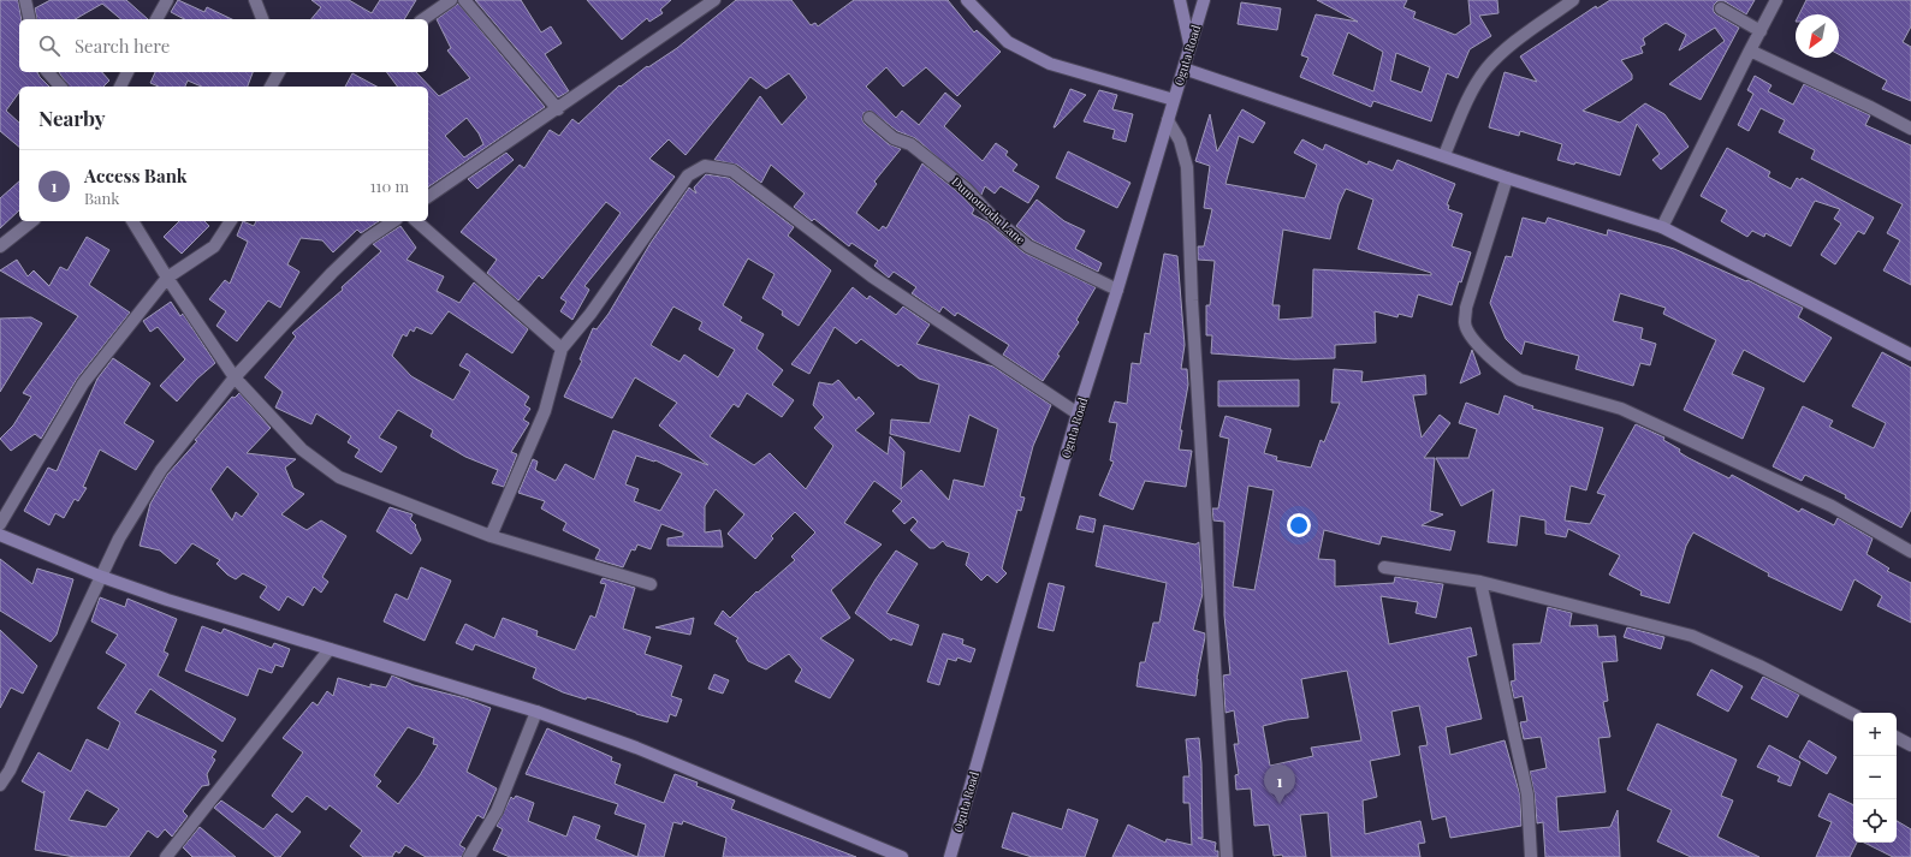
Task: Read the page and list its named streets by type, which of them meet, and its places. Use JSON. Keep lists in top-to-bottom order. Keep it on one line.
{"streets":{"street":["Oguta Road","Dumomodu Lane"]},"crossings":[["Oguta Road","Dumomodu Lane"]],"north":"bottom left","page":{"search":"Search here","heading":"Nearby","list":[{"mark":"1","name":"Access Bank","note":"Bank","value":"110 m"}],"map_buttons":["+","−"],"pins":"1"}}
